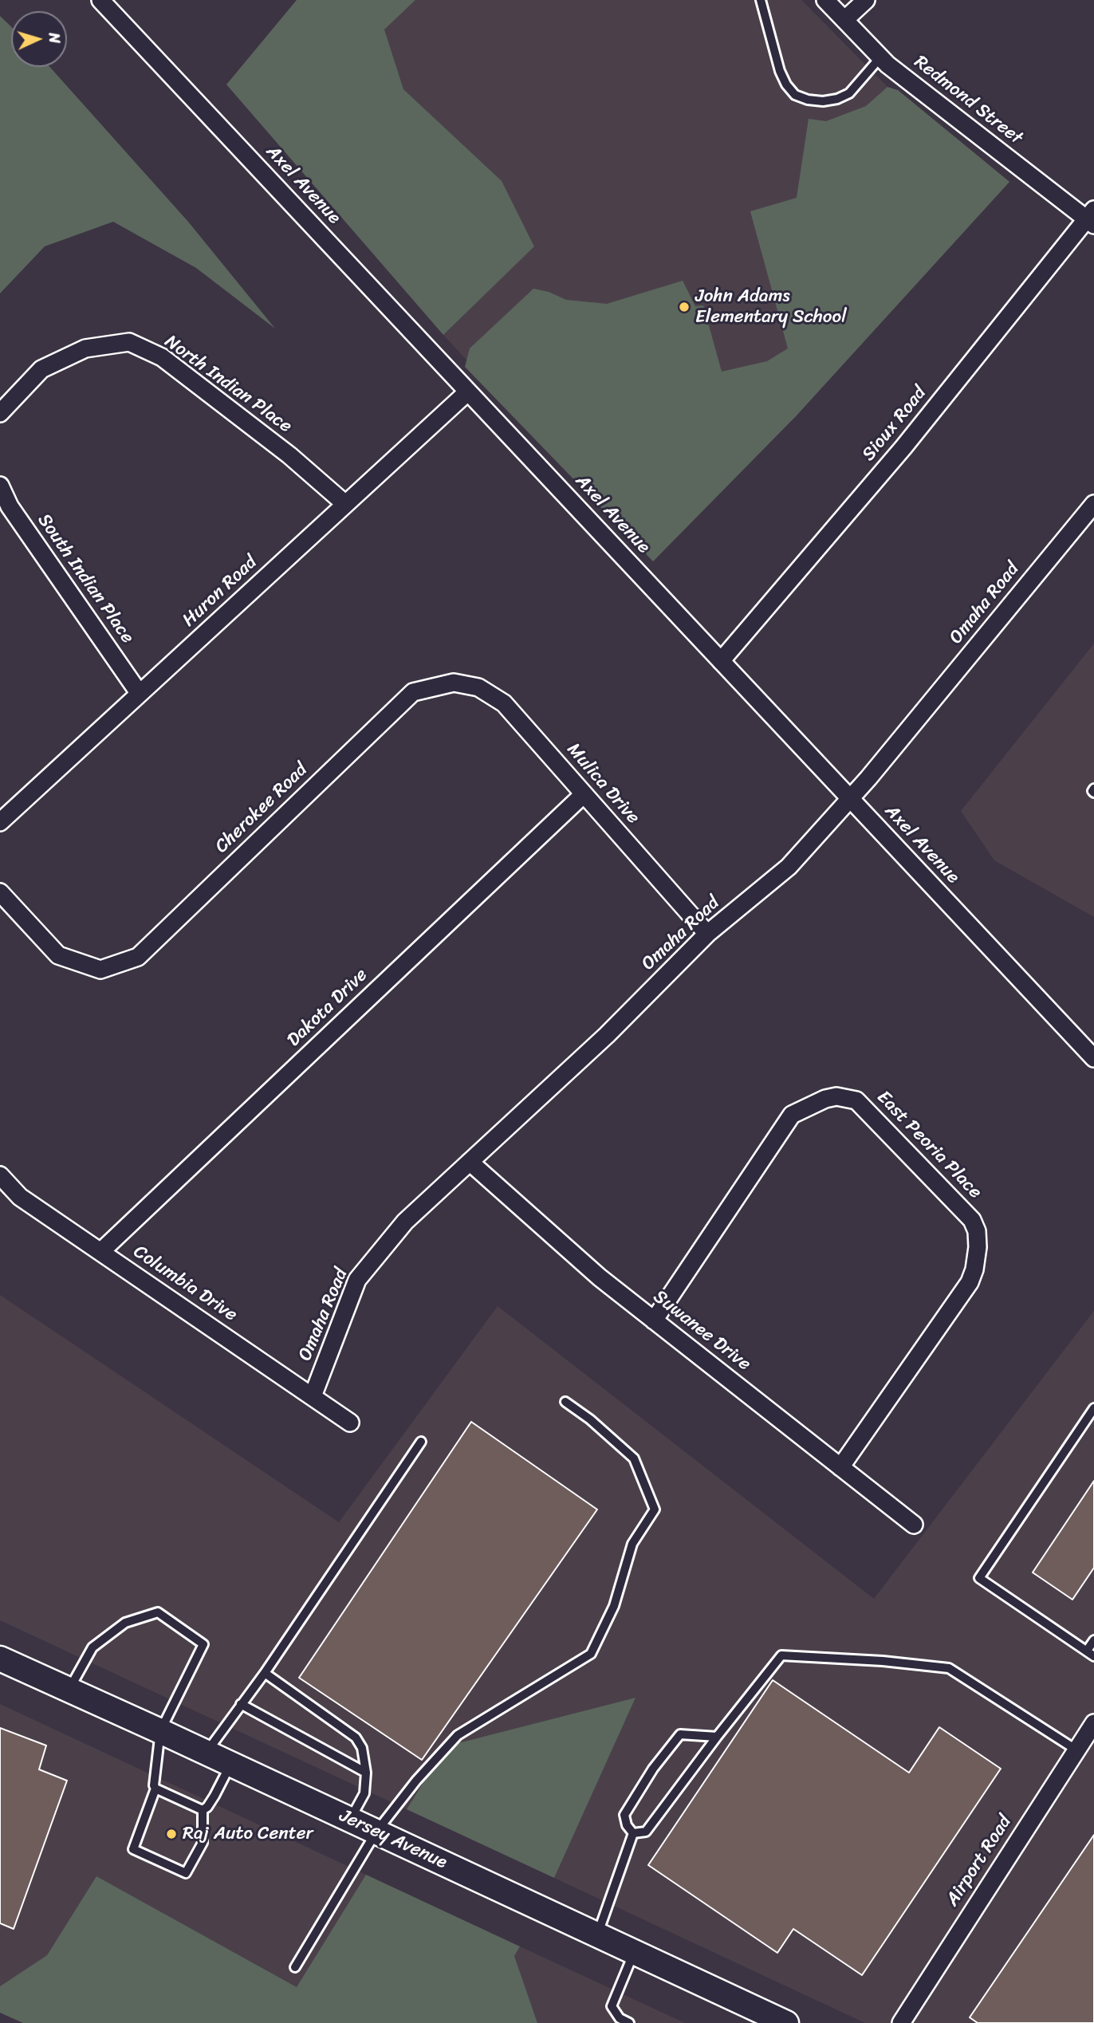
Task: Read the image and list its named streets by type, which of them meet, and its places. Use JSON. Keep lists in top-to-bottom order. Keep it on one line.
{"streets":{"main road":["Jersey Avenue"],"street":["Redmond Street","Axel Avenue","North Indian Place","Sioux Road","South Indian Place","Huron Road","Omaha Road","Mulica Drive","Cherokee Road","Dakota Drive","East Peoria Place","Columbia Drive","Suwanee Drive","Airport Road"]},"crossings":[["Redmond Street","Sioux Road"],["Axel Avenue","Sioux Road"],["Axel Avenue","Huron Road"],["Axel Avenue","Omaha Road"],["North Indian Place","Huron Road"],["South Indian Place","Huron Road"],["Omaha Road","Mulica Drive"],["Omaha Road","Columbia Drive"],["Omaha Road","Suwanee Drive"],["Mulica Drive","Cherokee Road"],["Mulica Drive","Dakota Drive"],["Dakota Drive","Columbia Drive"],["East Peoria Place","Suwanee Drive"]],"places":["John Adams Elementary School","Raj Auto Center"],"north":"right"}
